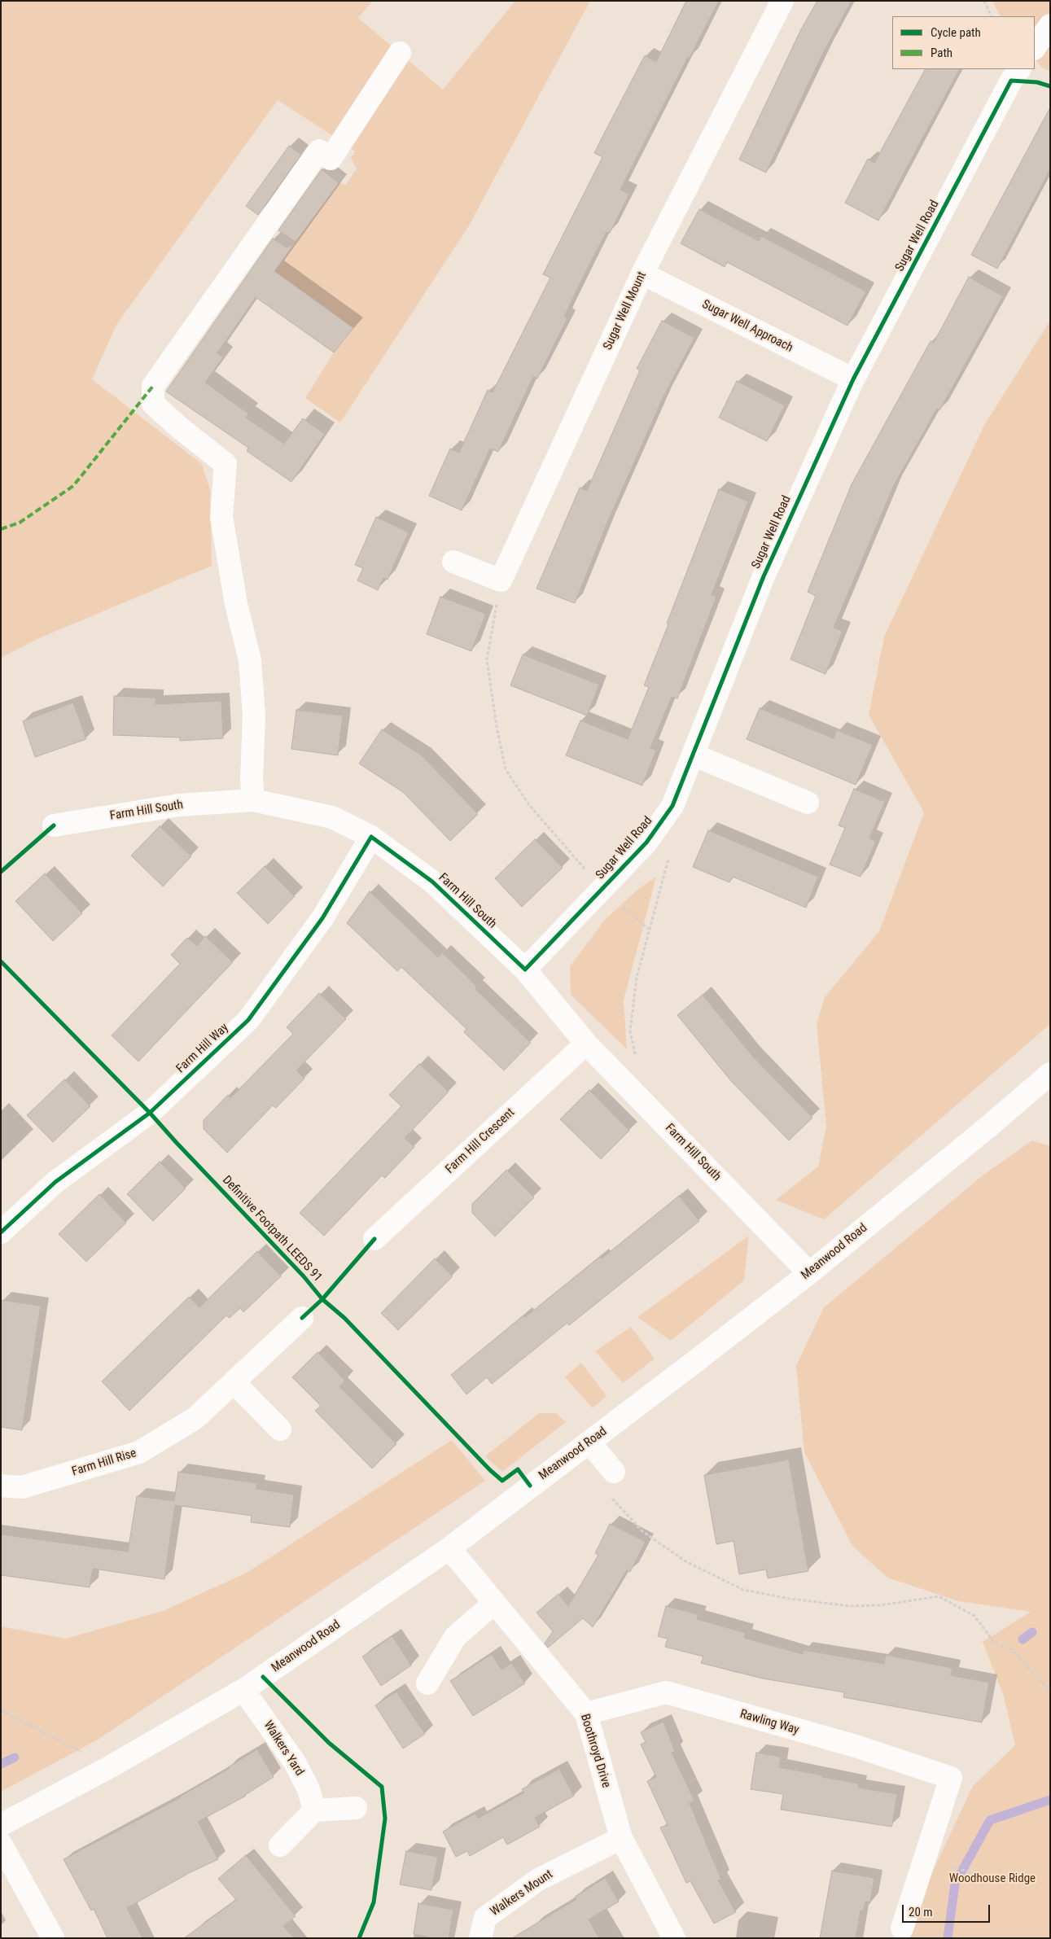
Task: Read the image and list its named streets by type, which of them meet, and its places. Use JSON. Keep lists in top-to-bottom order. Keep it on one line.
{"streets":{"street":["Sugar Well Road","Sugar Well Mount","Sugar Well Approach","Farm Hill South","Farm Hill Way","Farm Hill Crescent","Meanwood Road","Farm Hill Rise","Rawling Way","Walkers Yard","Boothroyd Drive","Walkers Mount"],"cycle path":["Definitive Footpath LEEDS 91"]},"crossings":[["Sugar Well Road","Sugar Well Approach"],["Sugar Well Road","Farm Hill South"],["Sugar Well Mount","Sugar Well Approach"],["Farm Hill South","Farm Hill Way"],["Farm Hill South","Farm Hill Crescent"],["Farm Hill South","Meanwood Road"],["Meanwood Road","Walkers Yard"],["Meanwood Road","Boothroyd Drive"],["Rawling Way","Boothroyd Drive"],["Boothroyd Drive","Walkers Mount"]],"parks":["Woodhouse Ridge"],"legend":["Cycle path","Path"],"scale_bar":"20 m"}
